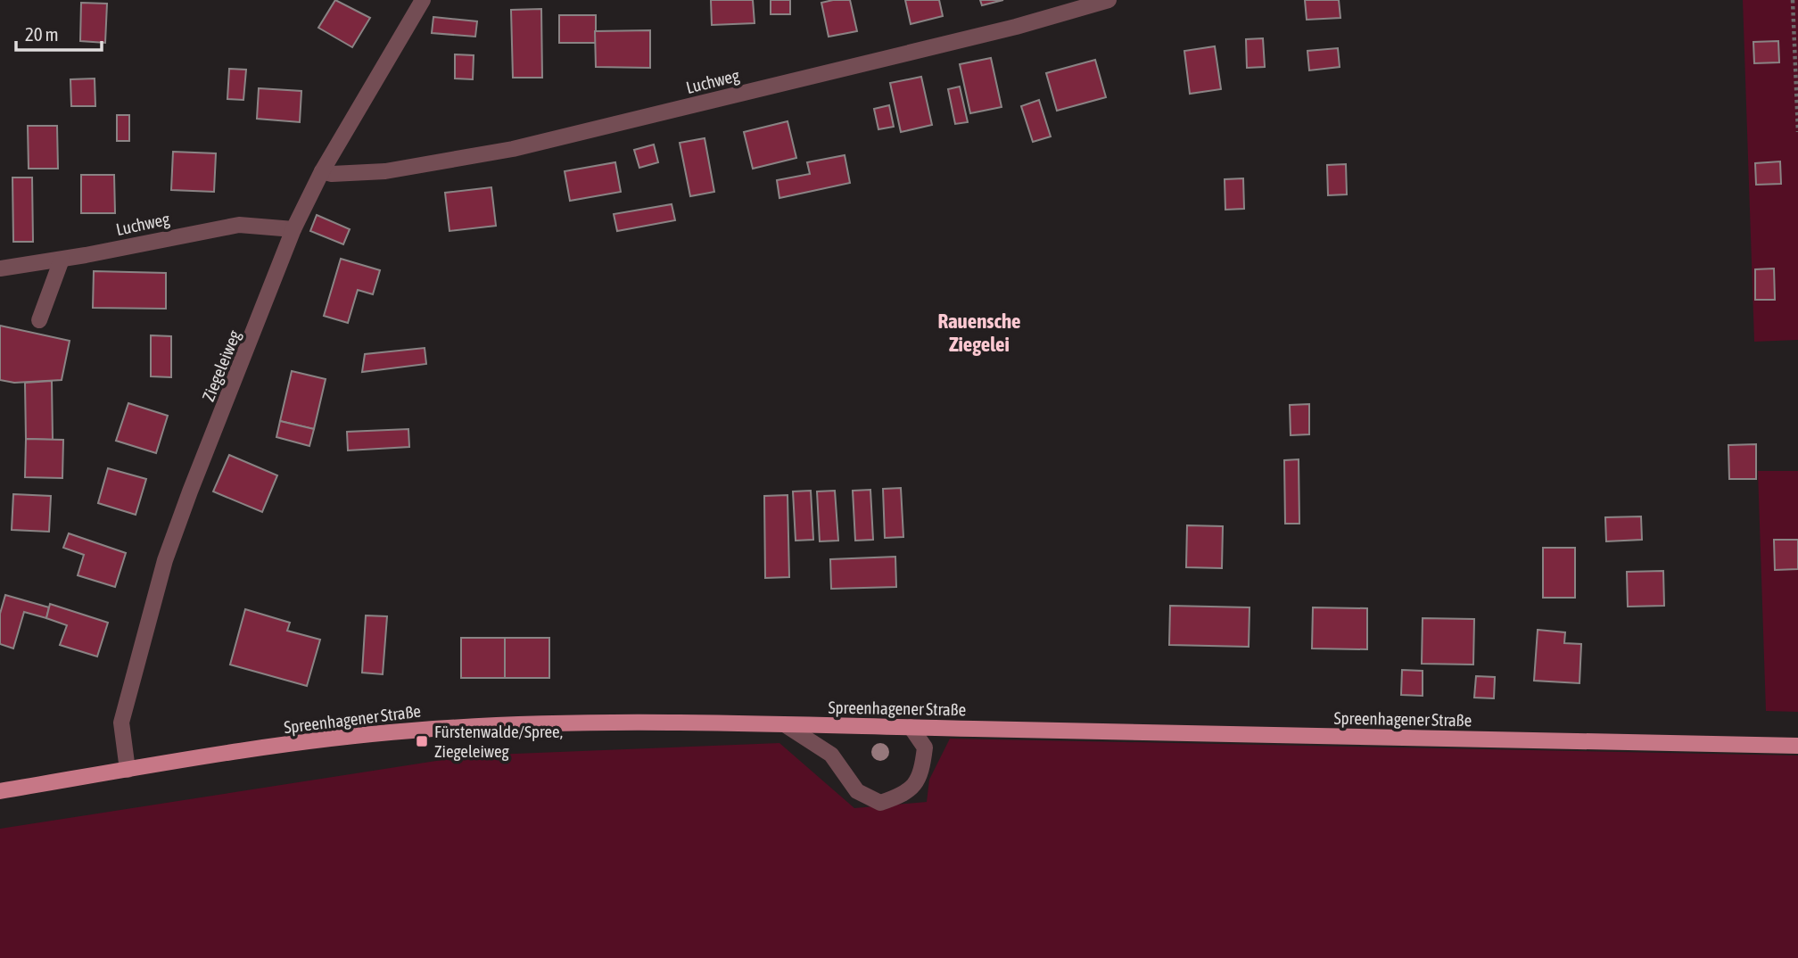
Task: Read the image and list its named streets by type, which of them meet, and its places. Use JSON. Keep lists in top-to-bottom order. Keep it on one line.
{"streets":{"main road":["Spreenhagener Straße"],"street":["Luchweg","Ziegeleiweg"]},"crossings":[["Luchweg","Ziegeleiweg"],["Ziegeleiweg","Spreenhagener Straße"]],"districts":["Rauensche Ziegelei"],"places":{"transit":["Fürstenwalde/Spree, Ziegeleiweg"]},"scale_bar":"20 m"}
